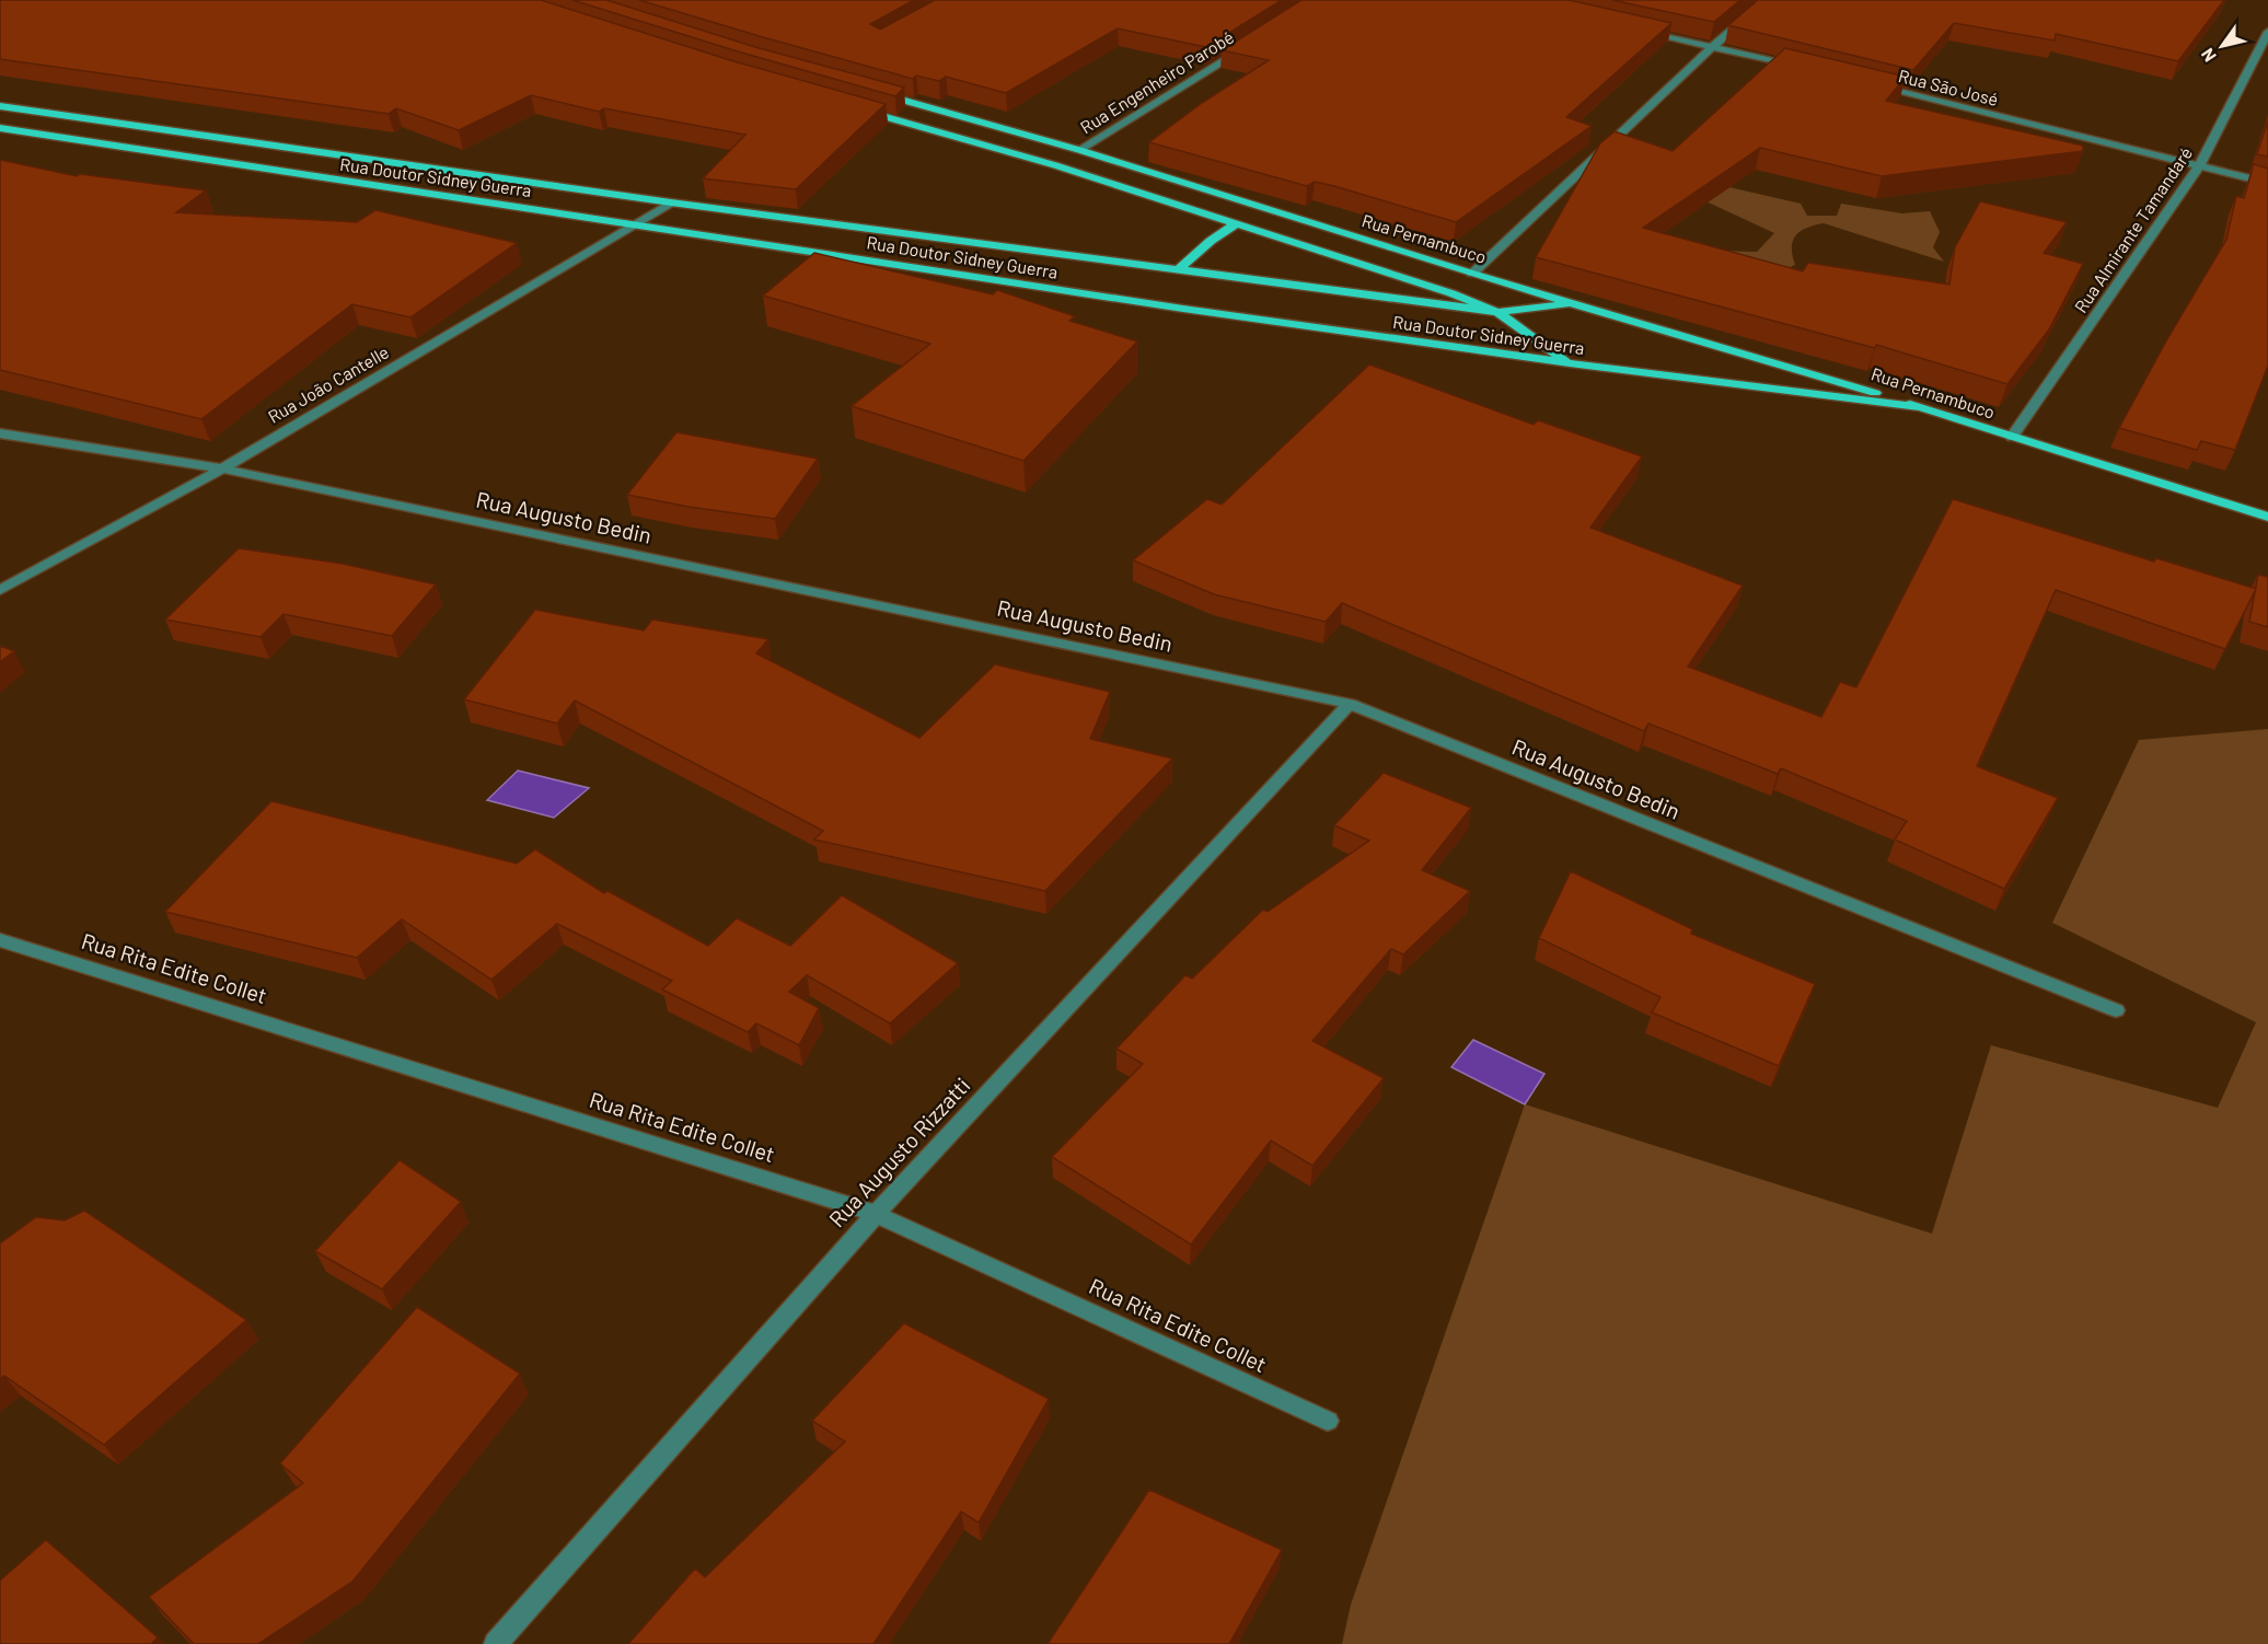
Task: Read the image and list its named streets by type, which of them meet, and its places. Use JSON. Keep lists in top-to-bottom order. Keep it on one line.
{"streets":{"main road":["Rua Doutor Sidney Guerra","Rua Pernambuco"],"street":["Rua Engenheiro Parobé","Rua São José","Rua Almirante Tamandaré","Rua João Cantelle","Rua Augusto Bedin","Rua Rita Edite Collet","Rua Augusto Rizzatti"]},"crossings":[["Rua Engenheiro Parobé","Rua Pernambuco"],["Rua São José","Rua Almirante Tamandaré"],["Rua Doutor Sidney Guerra","Rua Pernambuco"],["Rua Doutor Sidney Guerra","Rua João Cantelle"],["Rua Almirante Tamandaré","Rua Pernambuco"],["Rua João Cantelle","Rua Augusto Bedin"],["Rua Augusto Bedin","Rua Augusto Rizzatti"],["Rua Rita Edite Collet","Rua Augusto Rizzatti"]],"north":"bottom left"}
